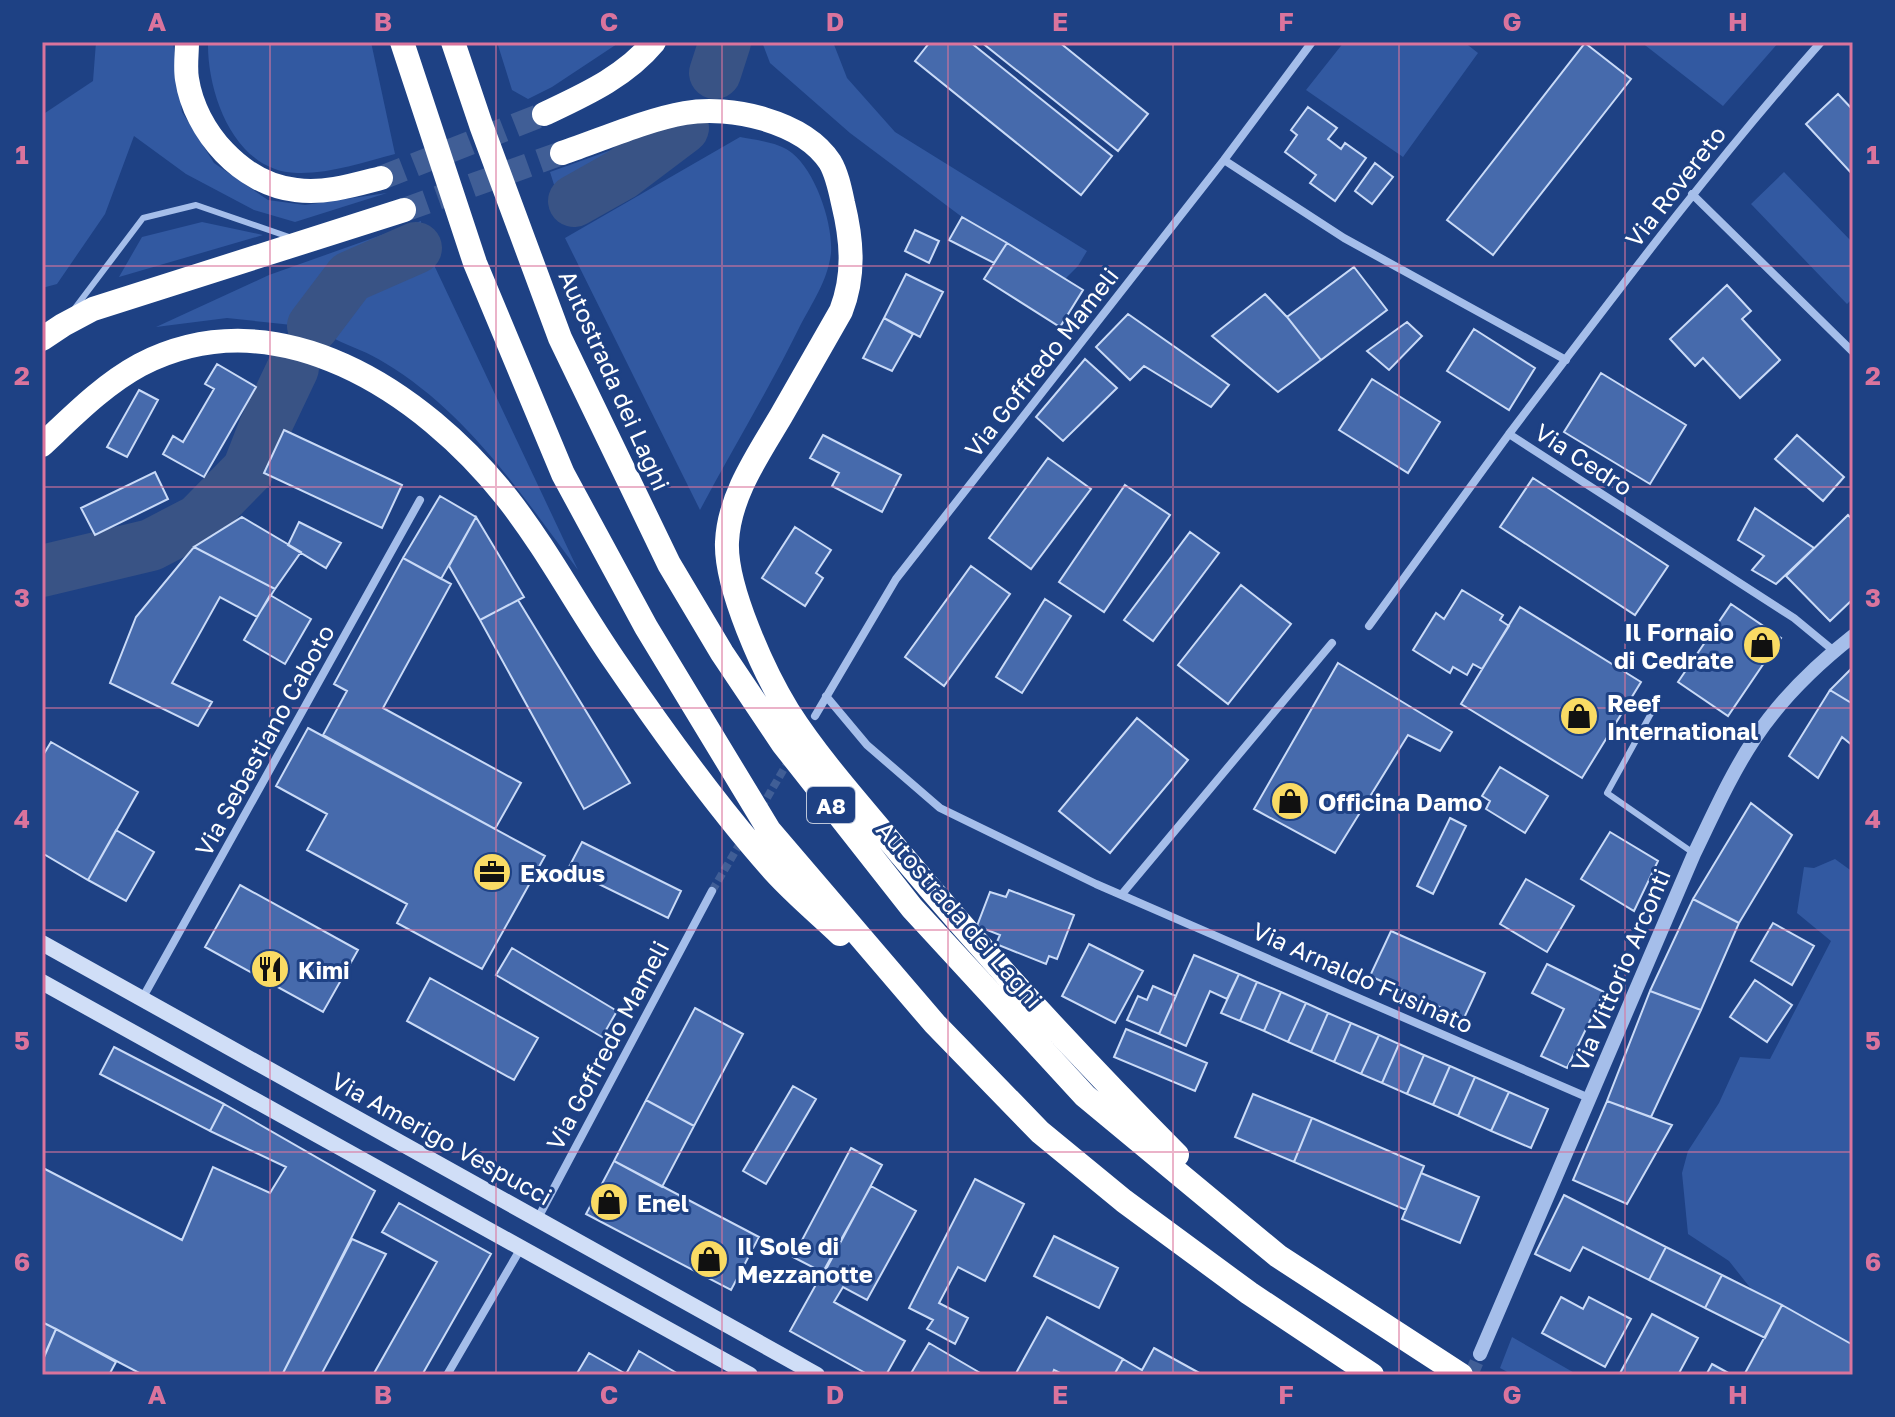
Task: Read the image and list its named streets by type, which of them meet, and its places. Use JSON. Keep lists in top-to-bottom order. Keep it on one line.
{"streets":{"highway":["Autostrada dei Laghi","A8"],"main road":["Via Amerigo Vespucci"],"street":["Via Rovereto","Via Goffredo Mameli","Via Cedro","Via Sebastiano Caboto","Via Vittorio Arconti","Via Arnaldo Fusinato"]},"crossings":[["Via Rovereto","Via Cedro"],["Via Goffredo Mameli","Via Arnaldo Fusinato"],["Via Goffredo Mameli","Via Amerigo Vespucci"],["Via Cedro","Via Vittorio Arconti"],["Via Sebastiano Caboto","Via Amerigo Vespucci"],["Via Vittorio Arconti","Via Arnaldo Fusinato"]],"places":{"shop":["Il Fornaio di Cedrate","Reef International","Officina Damo","Enel","Il Sole di Mezzanotte"],"office":["Exodus"],"restaurant":["Kimi"]},"grid":{"columns":["A","B","C","D","E","F","G","H"],"rows":["1","2","3","4","5","6"]}}
